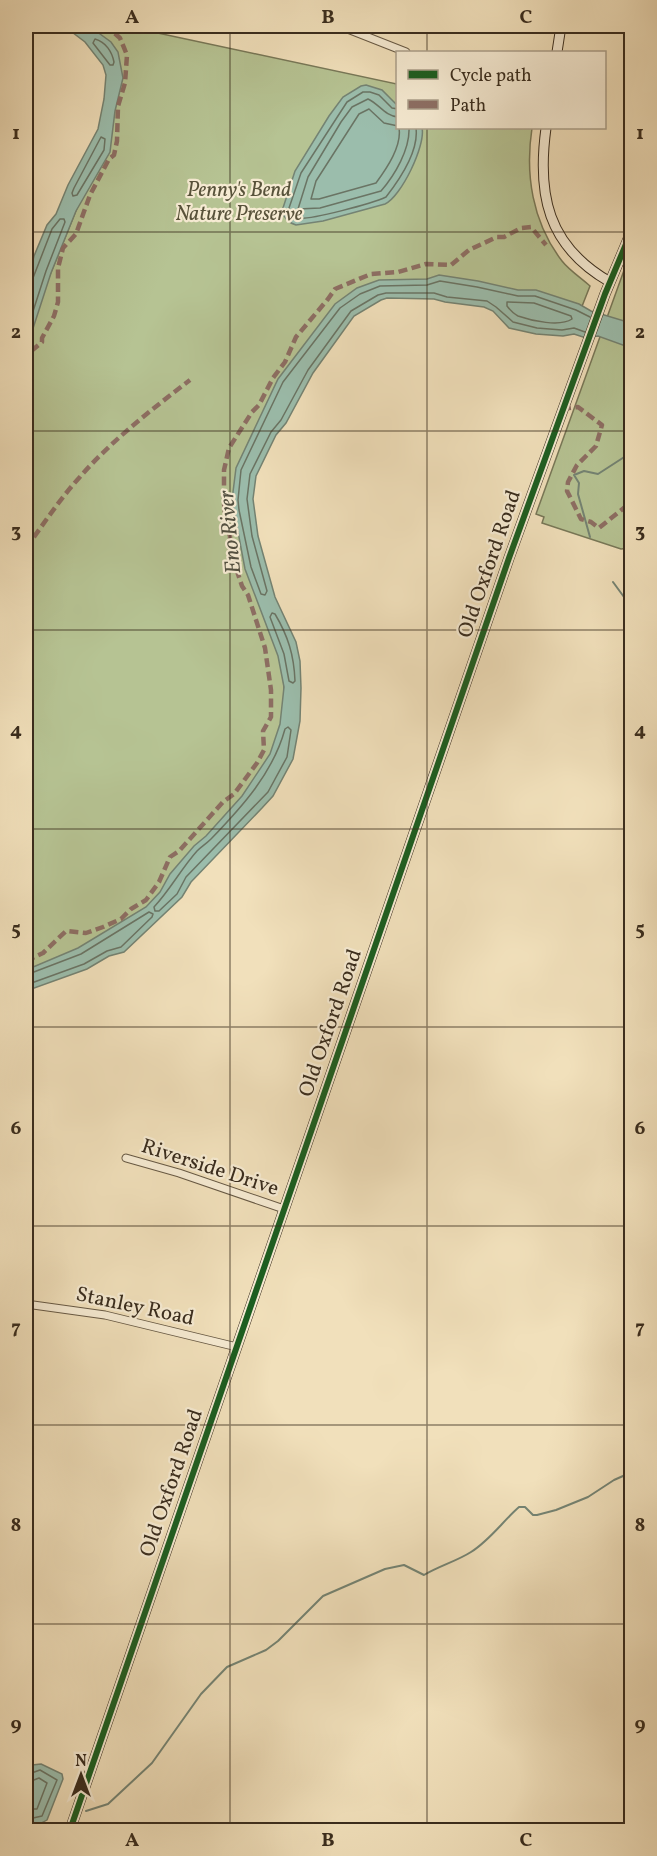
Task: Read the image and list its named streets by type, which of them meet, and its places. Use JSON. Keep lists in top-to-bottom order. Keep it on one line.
{"streets":{"street":["Old Oxford Road","Riverside Drive","Stanley Road"]},"crossings":[["Old Oxford Road","Riverside Drive"],["Old Oxford Road","Stanley Road"]],"water":["Eno River"],"parks":["Penny's Bend Nature Preserve"],"legend":["Cycle path","Path"],"north":"top","grid":{"columns":["A","B","C"],"rows":["1","2","3","4","5","6","7","8","9"]}}
